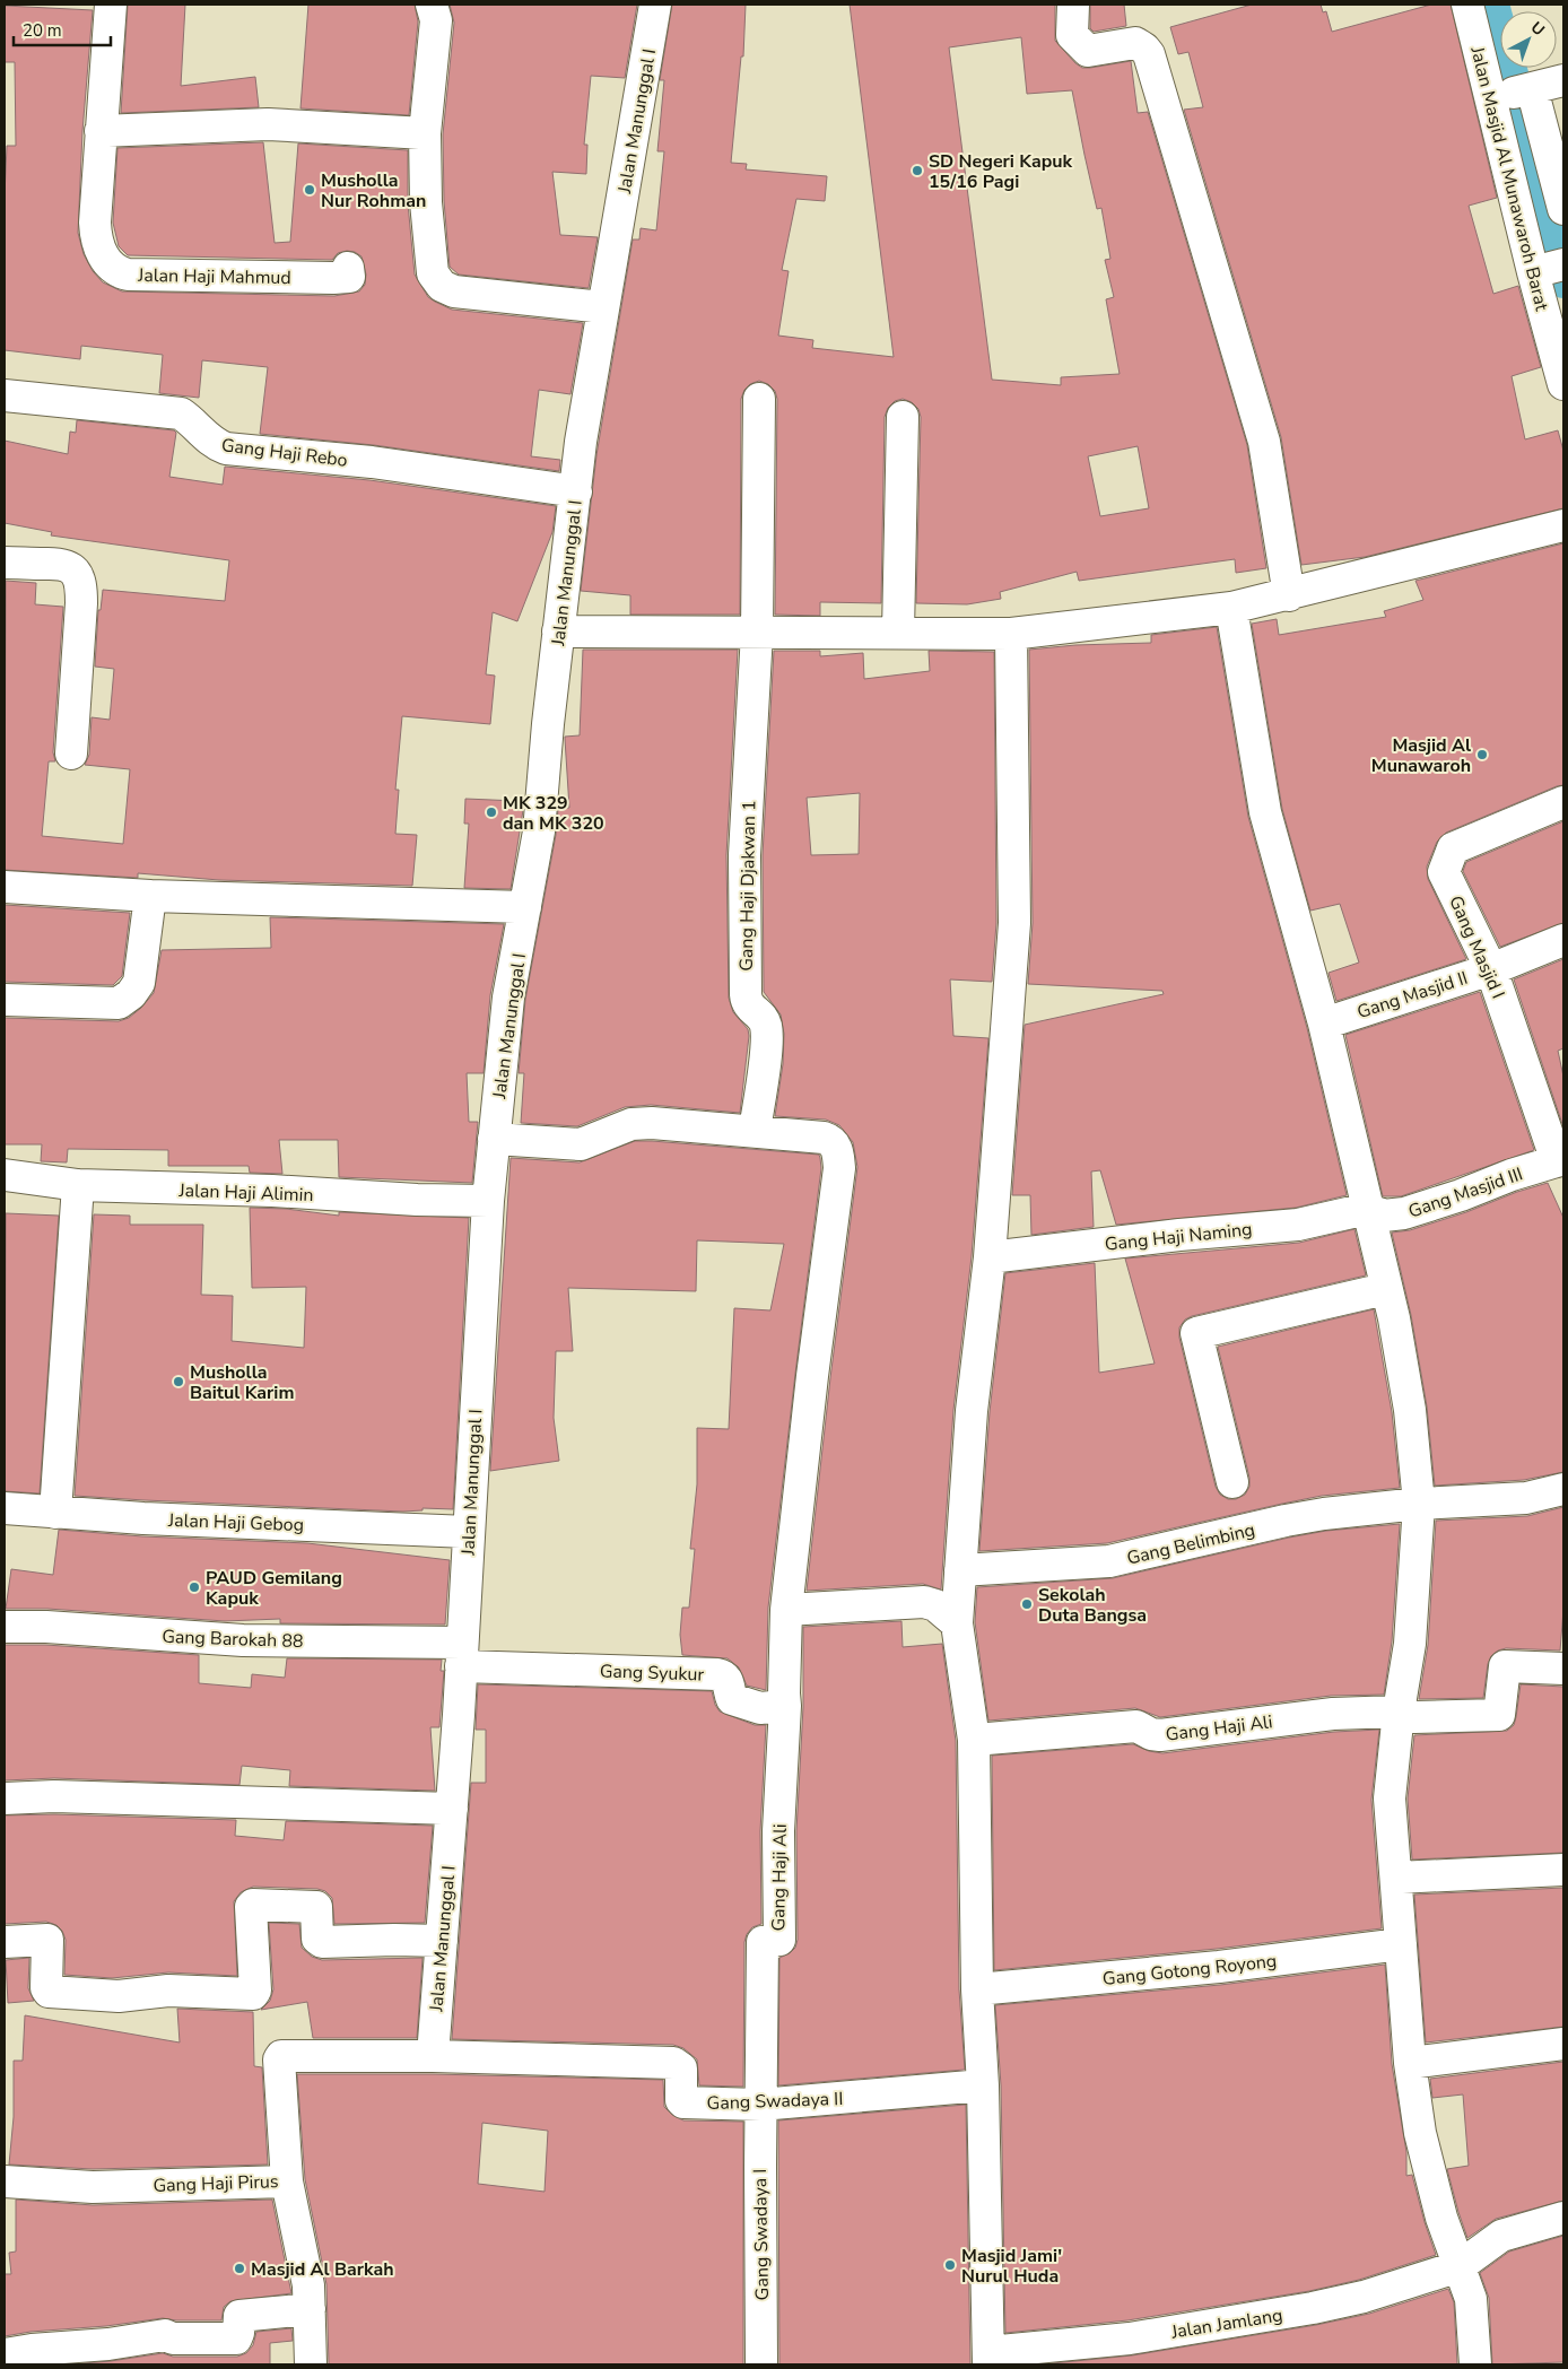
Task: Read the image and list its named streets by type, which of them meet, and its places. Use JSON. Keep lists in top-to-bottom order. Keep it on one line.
{"streets":{"street":["Jalan Manunggal I","Jalan Masjid Al Munawaroh Barat","Jalan Haji Mahmud","Gang Haji Rebo","Gang Haji Djakwan 1","Gang Masjid I","Gang Masjid II","Jalan Haji Alimin","Gang Masjid III","Gang Haji Naming","Jalan Haji Gebog","Gang Belimbing","Gang Barokah 88","Gang Syukur","Gang Haji Ali","Gang Gotong Royong","Gang Swadaya II","Gang Haji Pirus","Gang Swadaya I","Jalan Jamlang"]},"crossings":[["Jalan Manunggal I","Gang Haji Rebo"],["Jalan Manunggal I","Jalan Haji Alimin"],["Jalan Manunggal I","Jalan Haji Gebog"],["Jalan Manunggal I","Gang Barokah 88"],["Jalan Manunggal I","Gang Syukur"],["Jalan Manunggal I","Gang Swadaya II"],["Jalan Manunggal I","Gang Haji Pirus"],["Gang Masjid I","Gang Masjid II"],["Gang Masjid I","Gang Masjid III"],["Gang Masjid III","Gang Haji Naming"],["Gang Barokah 88","Gang Syukur"],["Gang Syukur","Gang Haji Ali"],["Gang Haji Ali","Gang Swadaya II"],["Gang Haji Ali","Gang Swadaya I"],["Gang Swadaya II","Gang Haji Pirus"],["Gang Swadaya II","Gang Swadaya I"]],"places":["SD Negeri Kapuk 15/16 Pagi","Musholla Nur Rohman","Masjid Al Munawaroh","MK 329 dan MK 320","Musholla Baitul Karim","PAUD Gemilang Kapuk","Sekolah Duta Bangsa","Masjid Jami' Nurul Huda","Masjid Al Barkah"],"scale_bar":"20 m","north":"top right"}
